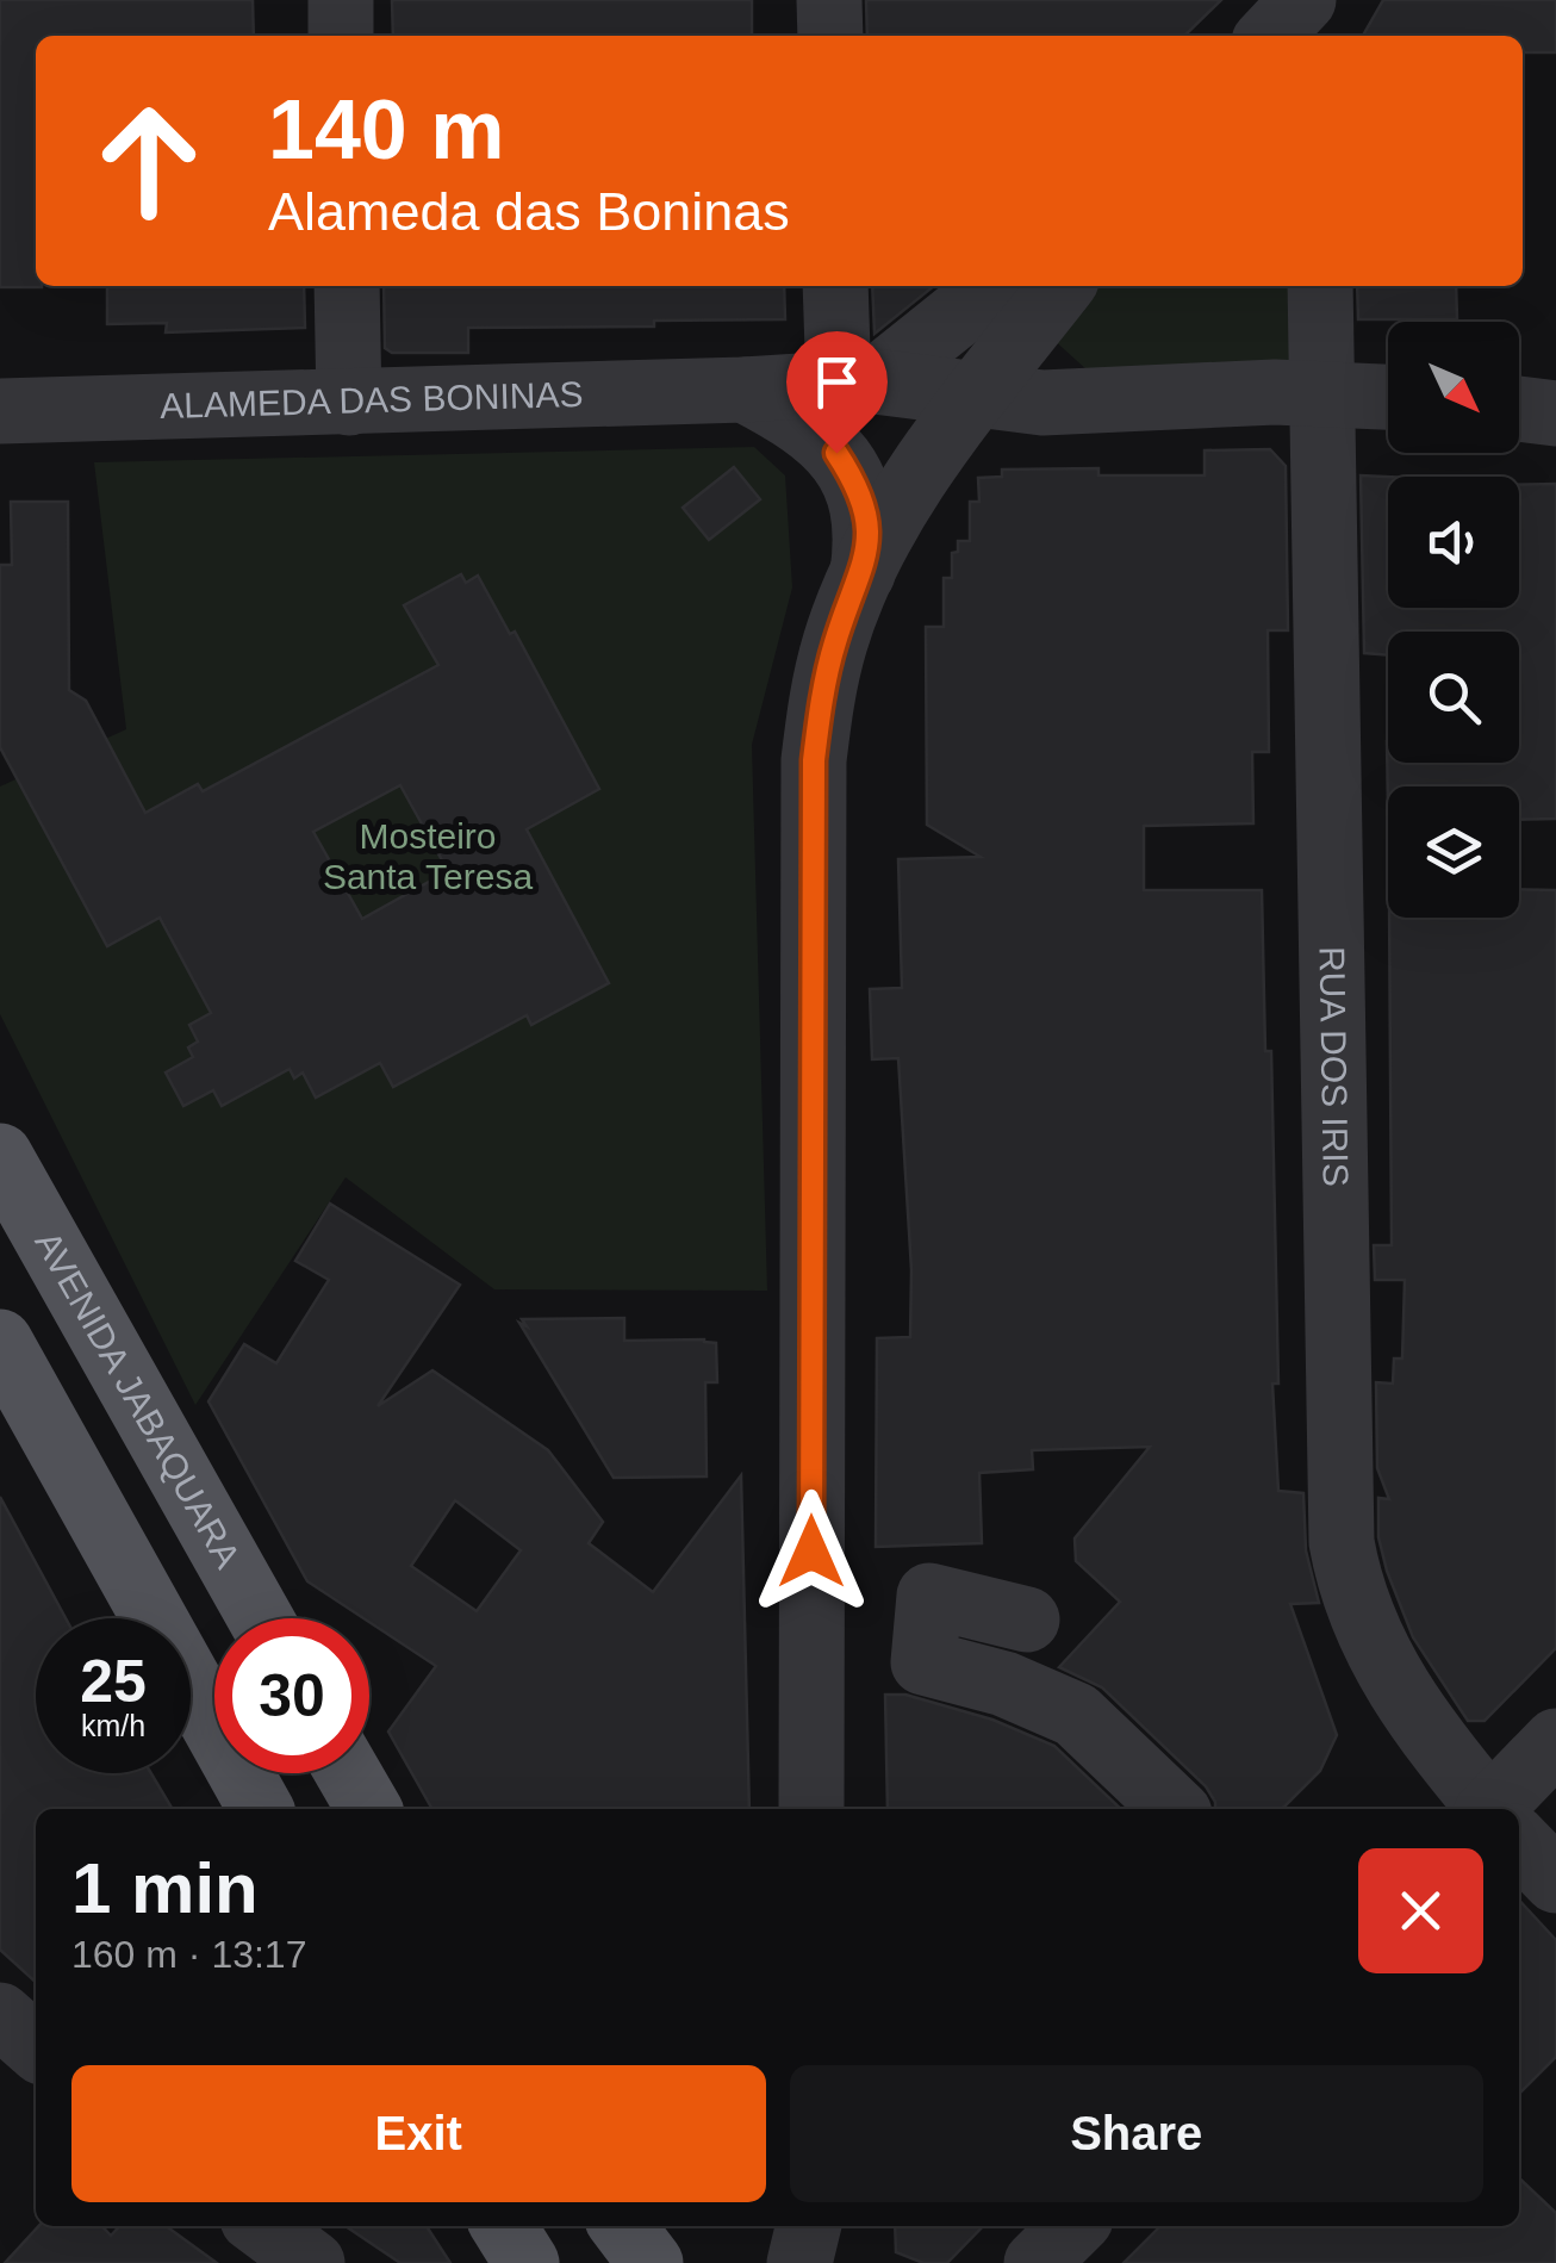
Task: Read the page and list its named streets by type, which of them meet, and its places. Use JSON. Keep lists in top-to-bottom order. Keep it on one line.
{"streets":{"main road":["AVENIDA JABAQUARA"],"street":["ALAMEDA DAS BONINAS","RUA DOS IRIS"]},"crossings":[["ALAMEDA DAS BONINAS","RUA DOS IRIS"]],"parks":["Mosteiro Santa Teresa"],"north":"bottom right","page":{"turn":["140 m","Alameda das Boninas"],"speed":"25 km/h","limit":"30","heading":["1 min","160 m · 13:17"],"buttons":["Exit","Share"]}}
